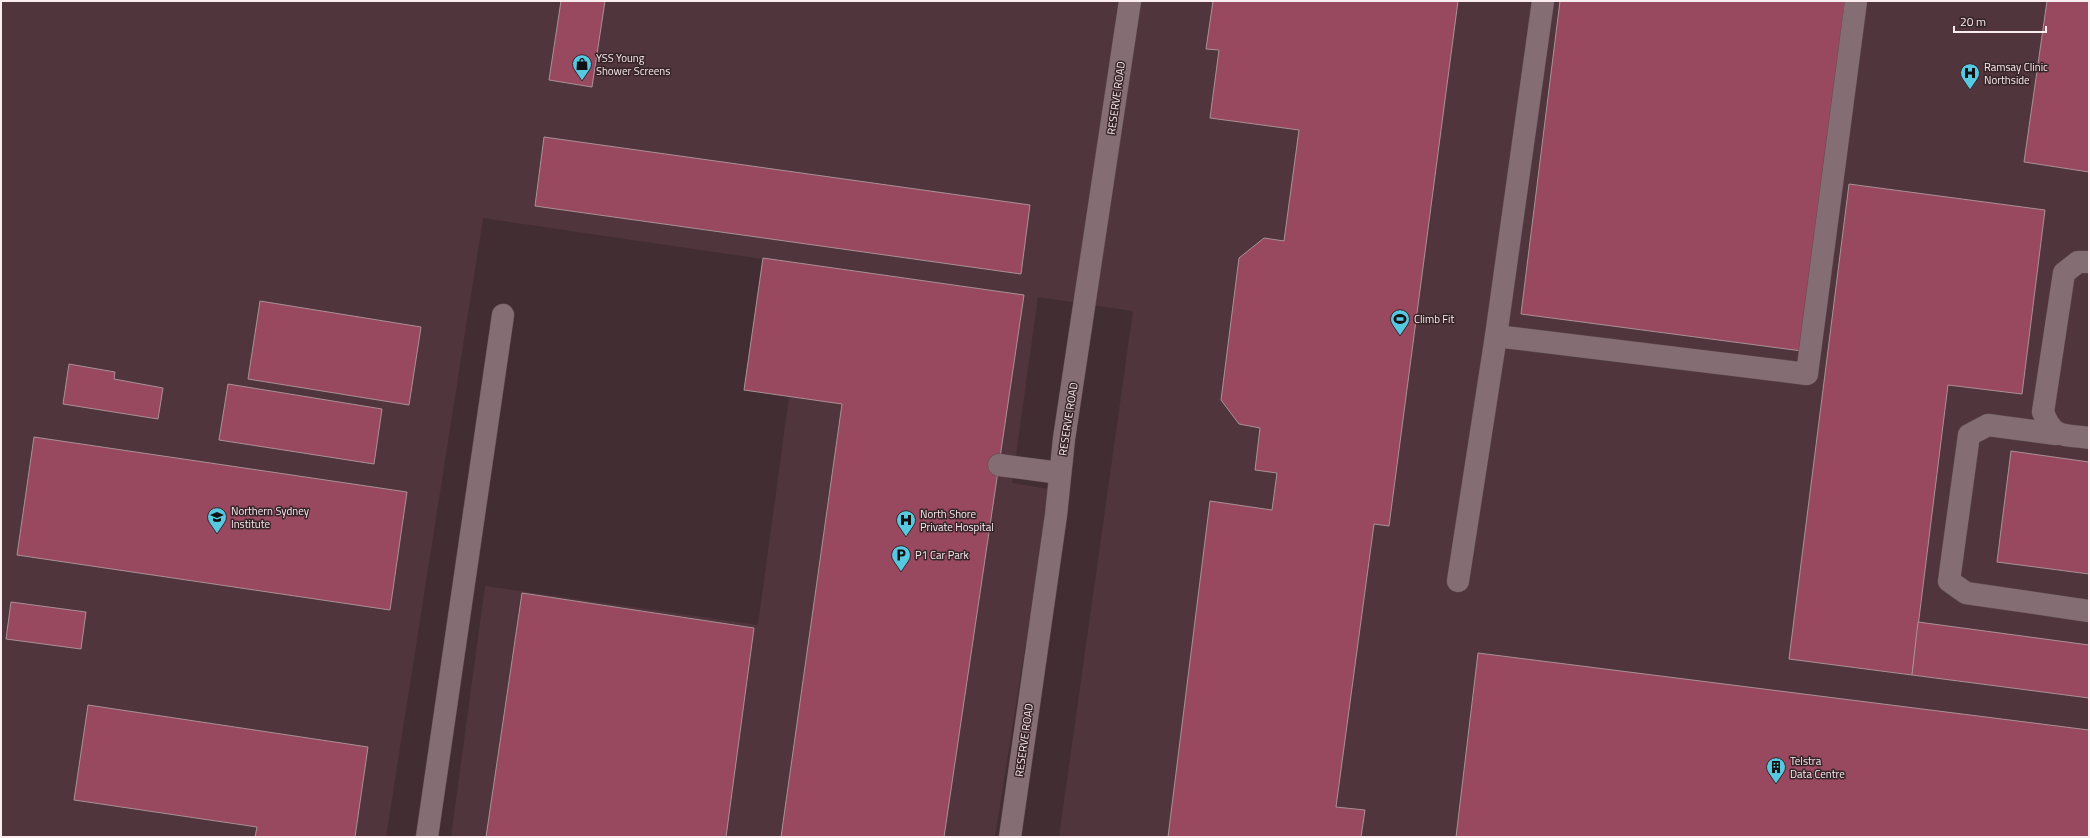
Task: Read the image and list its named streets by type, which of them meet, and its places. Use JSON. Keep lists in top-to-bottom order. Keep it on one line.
{"streets":{"street":["RESERVE ROAD"]},"places":{"shop":["YSS Young Shower Screens"],"hospital":["Ramsay Clinic Northside","North Shore Private Hospital"],"sports":["Climb Fit"],"school or university":["Northern Sydney Institute"],"parking":["P1 Car Park"],"building":["Telstra Data Centre"]},"scale_bar":"20 m"}
